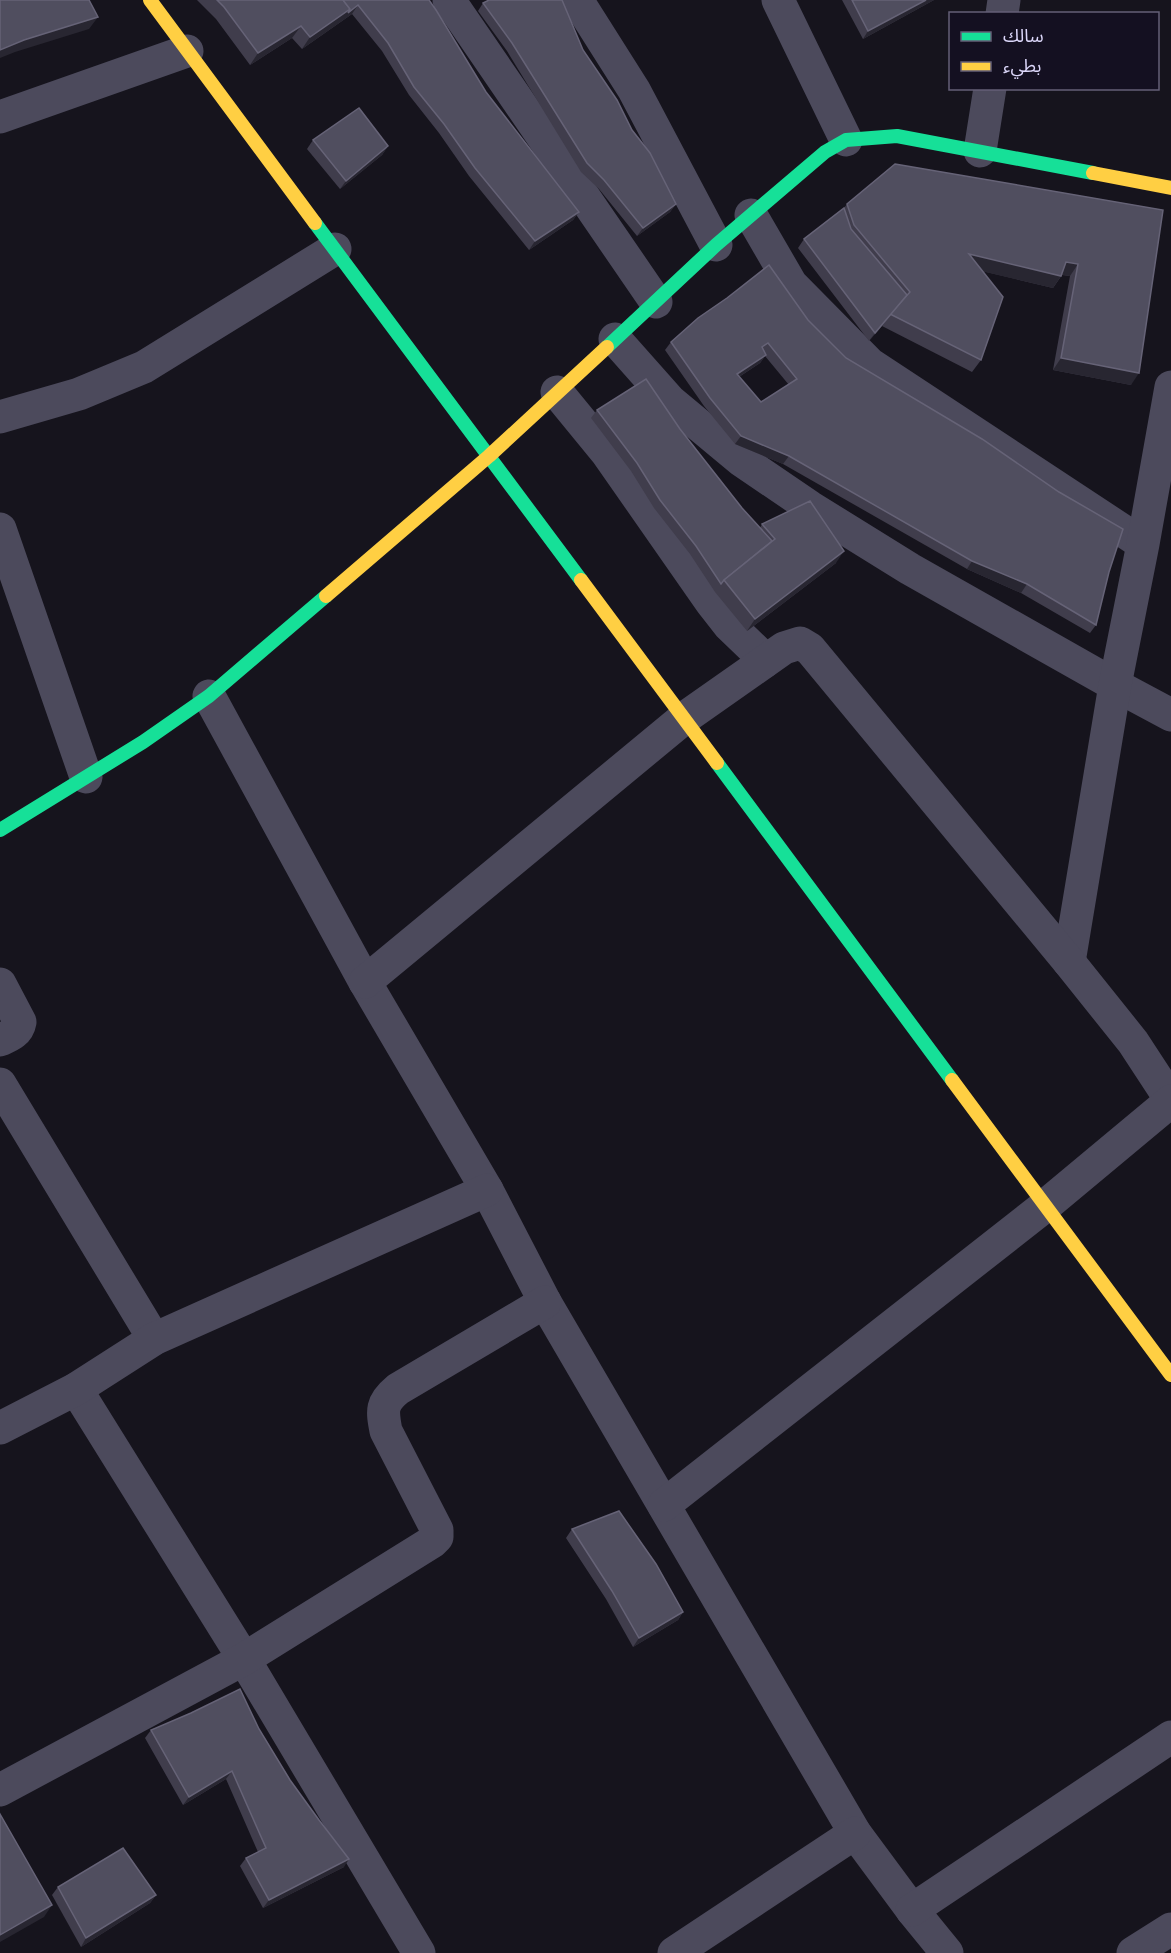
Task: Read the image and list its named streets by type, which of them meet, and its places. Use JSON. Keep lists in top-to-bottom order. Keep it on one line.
{"legend":["سالك","بطيء"]}
